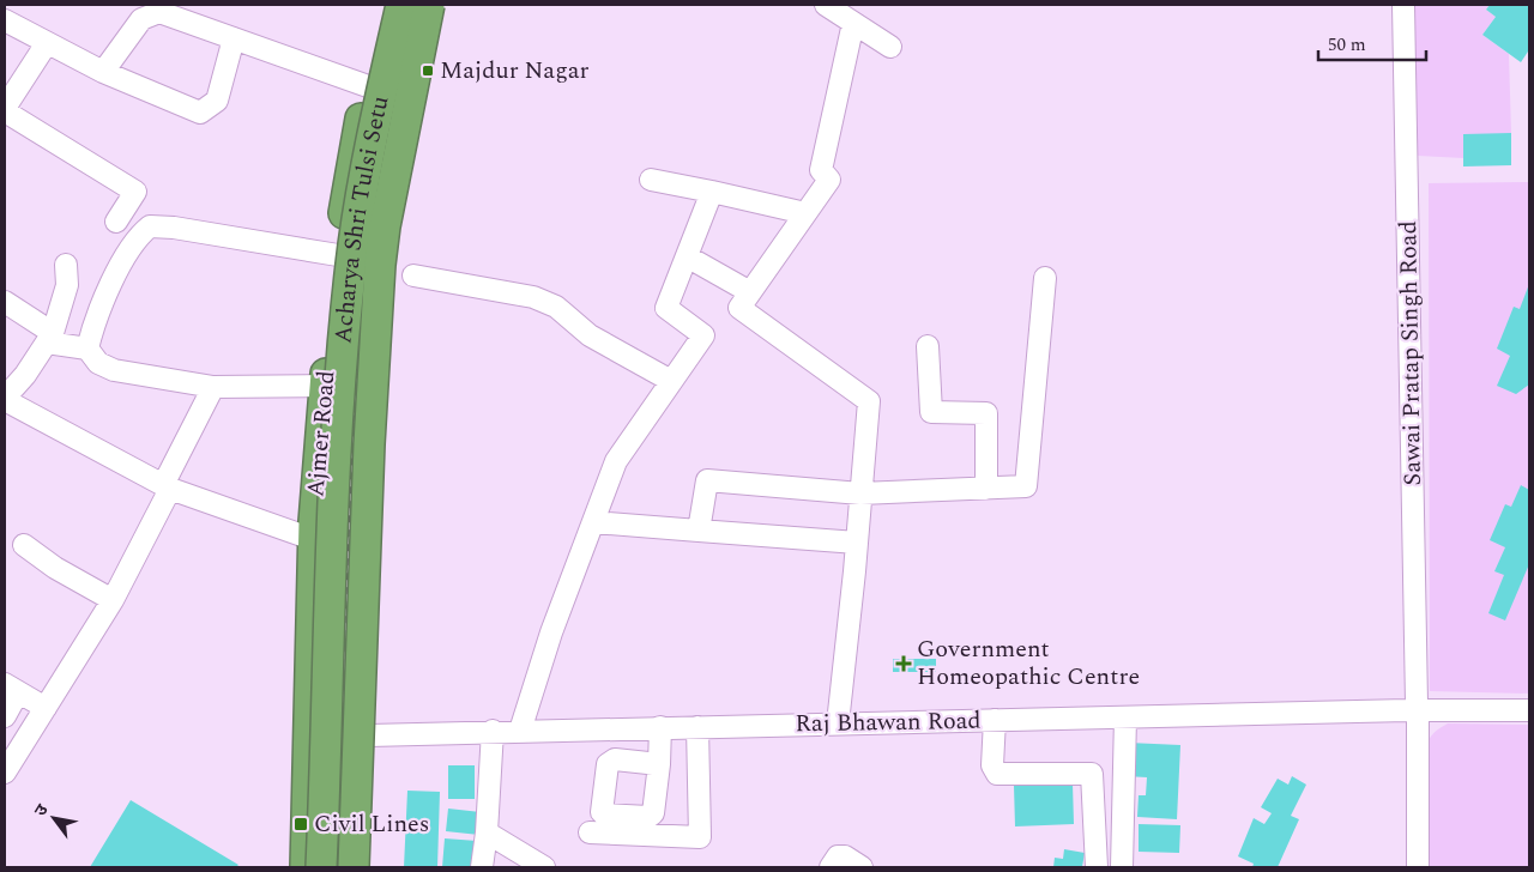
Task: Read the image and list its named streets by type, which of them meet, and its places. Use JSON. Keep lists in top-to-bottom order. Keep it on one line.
{"streets":{"highway":["Acharya Shri Tulsi Setu","Ajmer Road"],"street":["Sawai Pratap Singh Road","Raj Bhawan Road"]},"crossings":[["Sawai Pratap Singh Road","Raj Bhawan Road"],["Ajmer Road","Raj Bhawan Road"]],"places":{"transit":["Majdur Nagar","Civil Lines"],"health":["Government Homeopathic Centre"]},"scale_bar":"50 m","north":"top left"}
